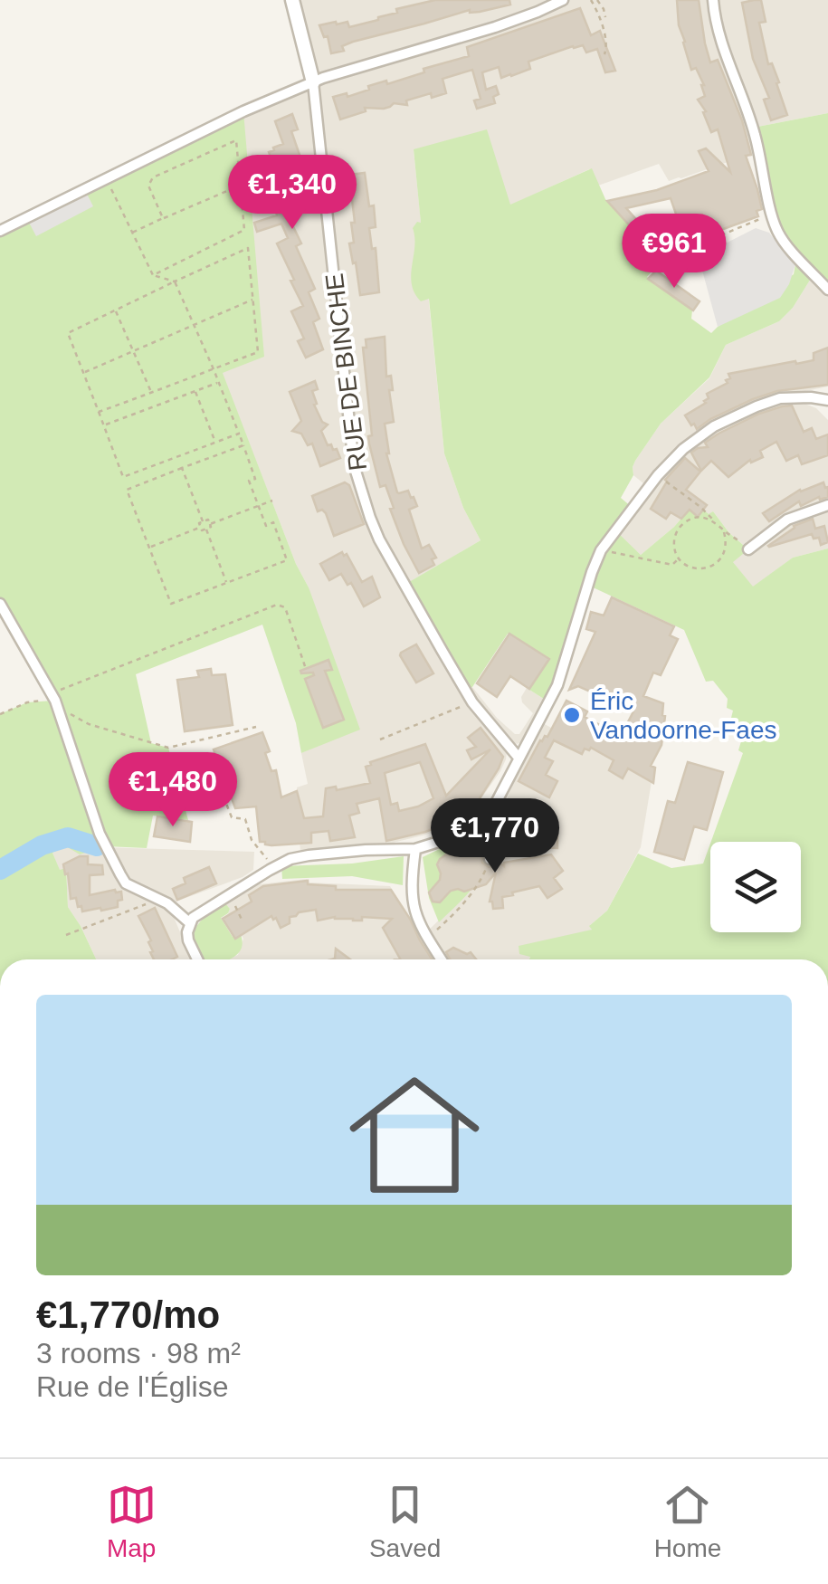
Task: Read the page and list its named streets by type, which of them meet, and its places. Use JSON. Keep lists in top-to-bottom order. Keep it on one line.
{"streets":{"street":["RUE DE BINCHE"]},"places":["Éric Vandoorne-Faes"],"page":{"price":["€1,340","€961","€1,480","€1,770"],"list":[{"name":"€1,770/mo","note":"3 rooms · 98 m² · Rue de l'Église"}],"tabs":["Map","Saved","Home"]}}
